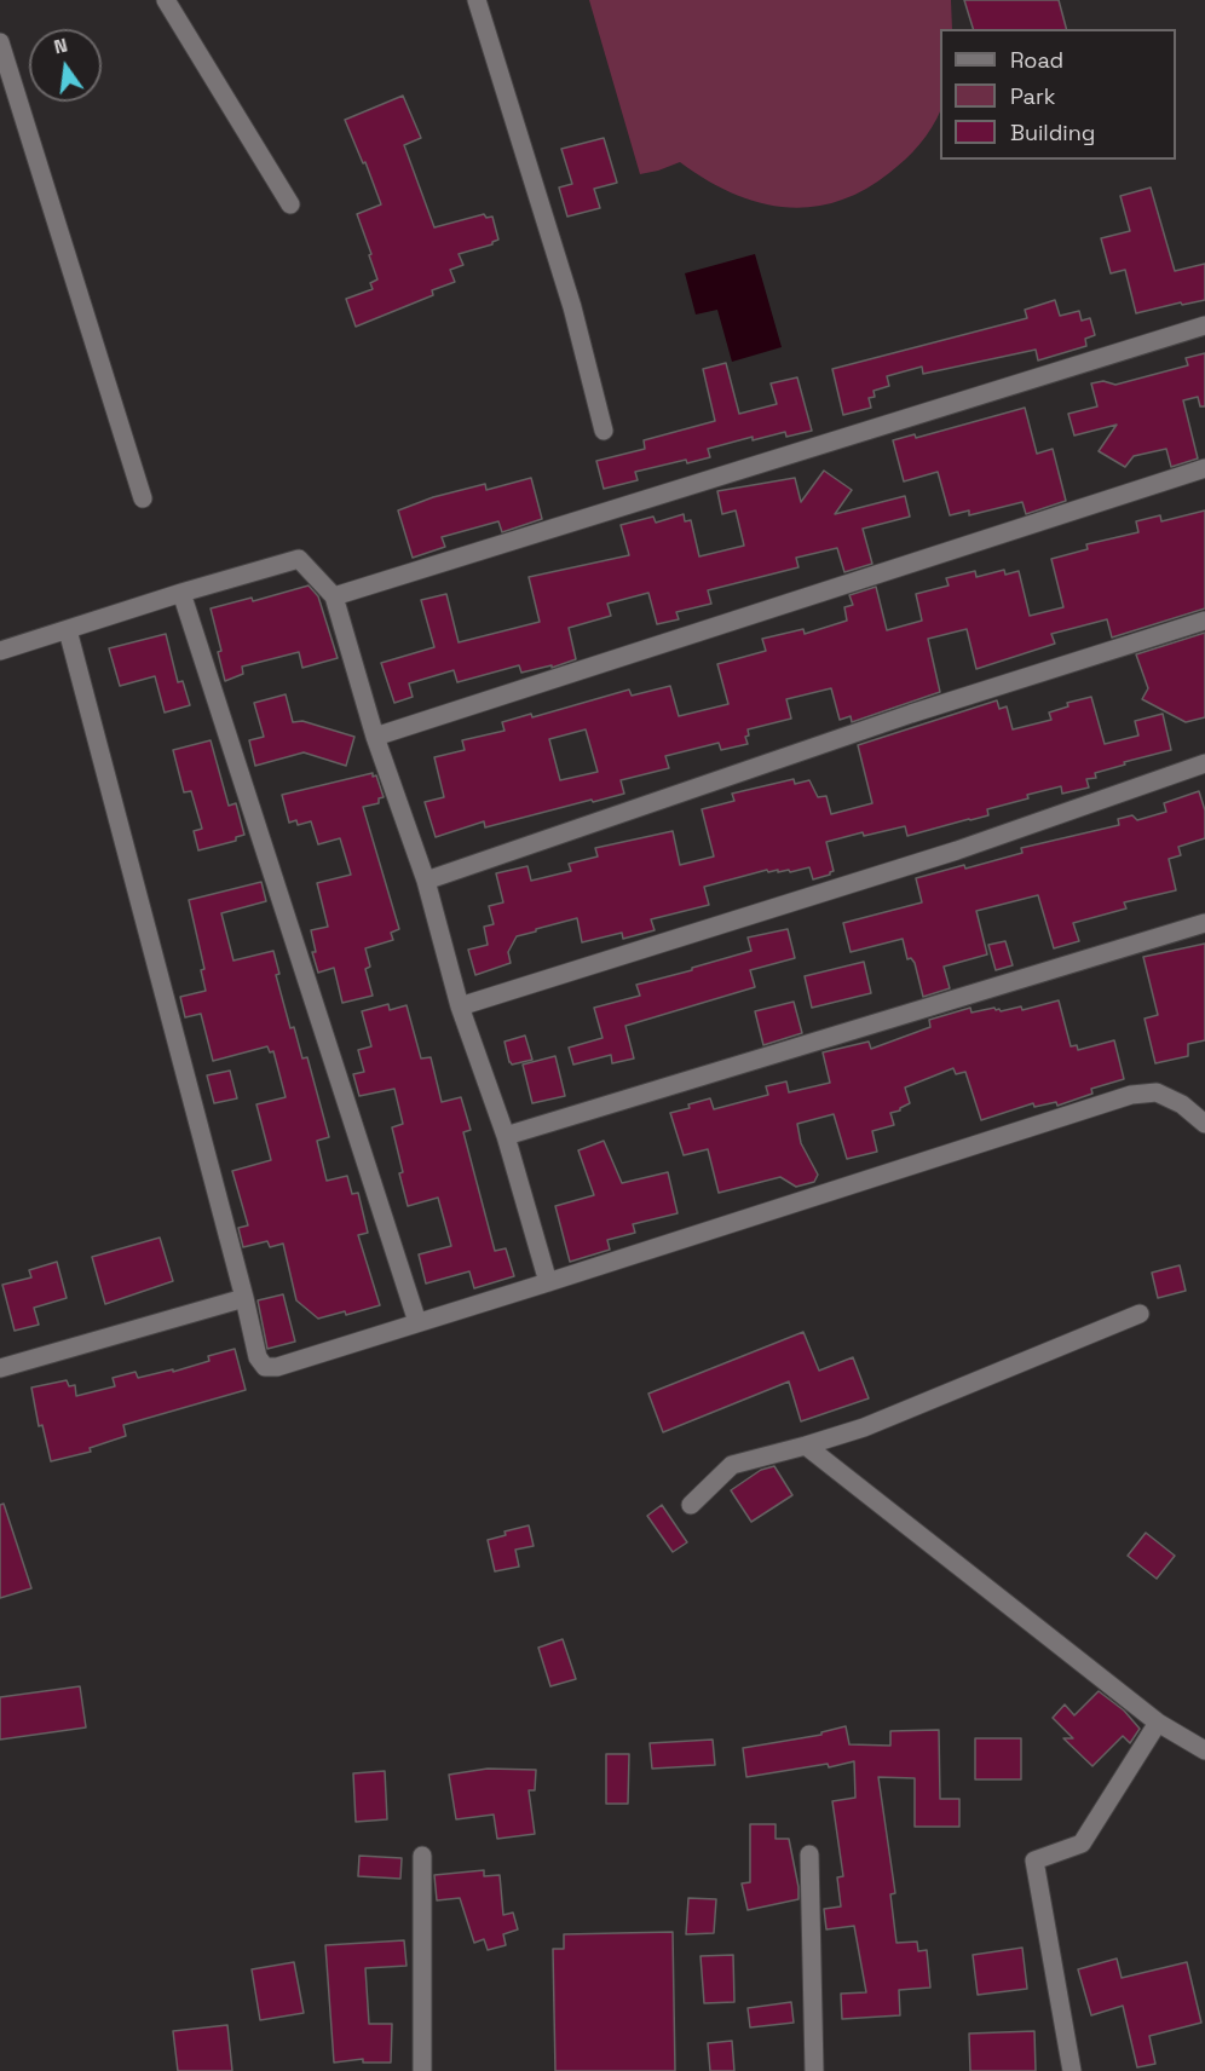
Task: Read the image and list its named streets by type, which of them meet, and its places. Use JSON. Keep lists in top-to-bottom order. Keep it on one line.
{"legend":["Road","Park","Building"],"north":"top"}
